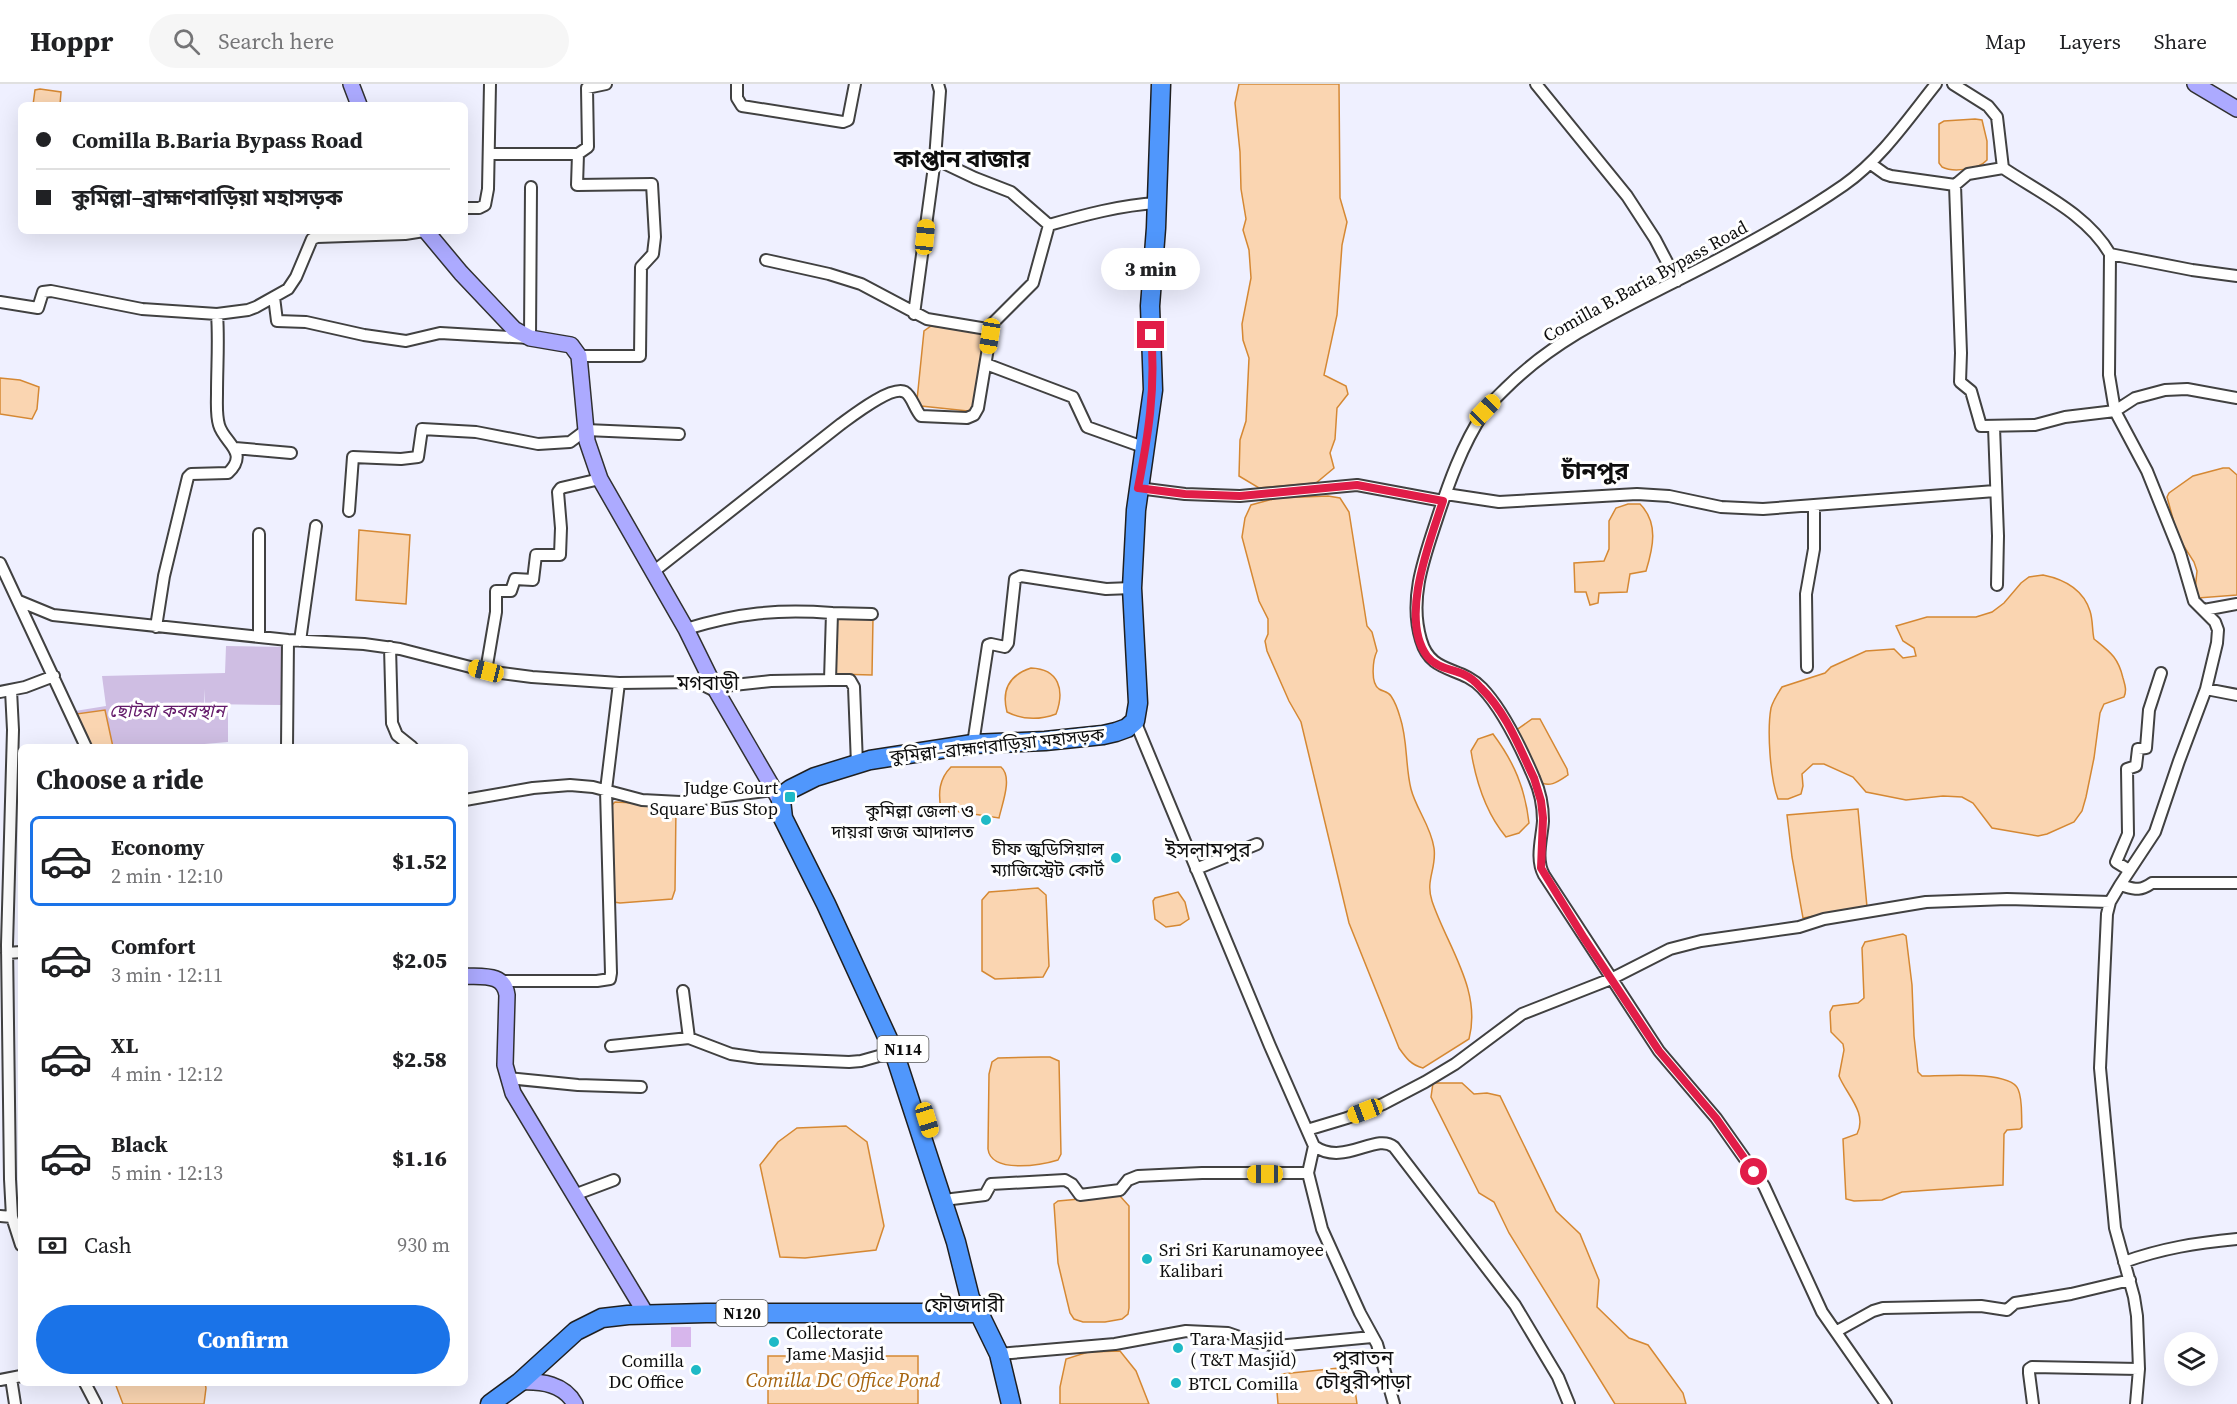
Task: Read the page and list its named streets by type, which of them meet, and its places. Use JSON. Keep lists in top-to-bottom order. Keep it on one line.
{"streets":{"highway":["কুমিল্লা–ব্রাহ্মণবাড়িয়া মহাসড়ক","N114","N120"],"street":["Comilla B.Baria Bypass Road"]},"crossings":[["কুমিল্লা–ব্রাহ্মণবাড়িয়া মহাসড়ক","N114"],["N114","N120"]],"districts":["কাপ্তান বাজার","চাঁনপুর","মগবাড়ী","ইসলামপুর","ফৌজদারী","পুরাতন চৌধুরীপাড়া"],"water":["Comilla DC Office Pond"],"parks":["ছোটরা কবরস্থান"],"places":{"transit":["Judge Court Square Bus Stop"],"other":["কুমিল্লা জেলা ও দায়রা জজ আদালত","চীফ জুডিসিয়াল ম্যাজিস্ট্রেট কোর্ট","Sri Sri Karunamoyee Kalibari","Collectorate Jame Masjid","Tara Masjid ( T&T Masjid)","Comilla DC Office","BTCL Comilla"]},"page":{"header":"Hoppr","search":"Search here","nav":["Map","Layers","Share"],"banner":["Comilla B.Baria Bypass Road","কুমিল্লা–ব্রাহ্মণবাড়িয়া মহাসড়ক"],"bubble":"3 min","heading":"Choose a ride","list":[{"name":"Economy","note":"2 min · 12:10","value":"$1.52"},{"name":"Comfort","note":"3 min · 12:11","value":"$2.05"},{"name":"XL","note":"4 min · 12:12","value":"$2.58"},{"name":"Black","note":"5 min · 12:13","value":"$1.16"}],"pay":["Cash","930 m"],"buttons":"Confirm"}}
